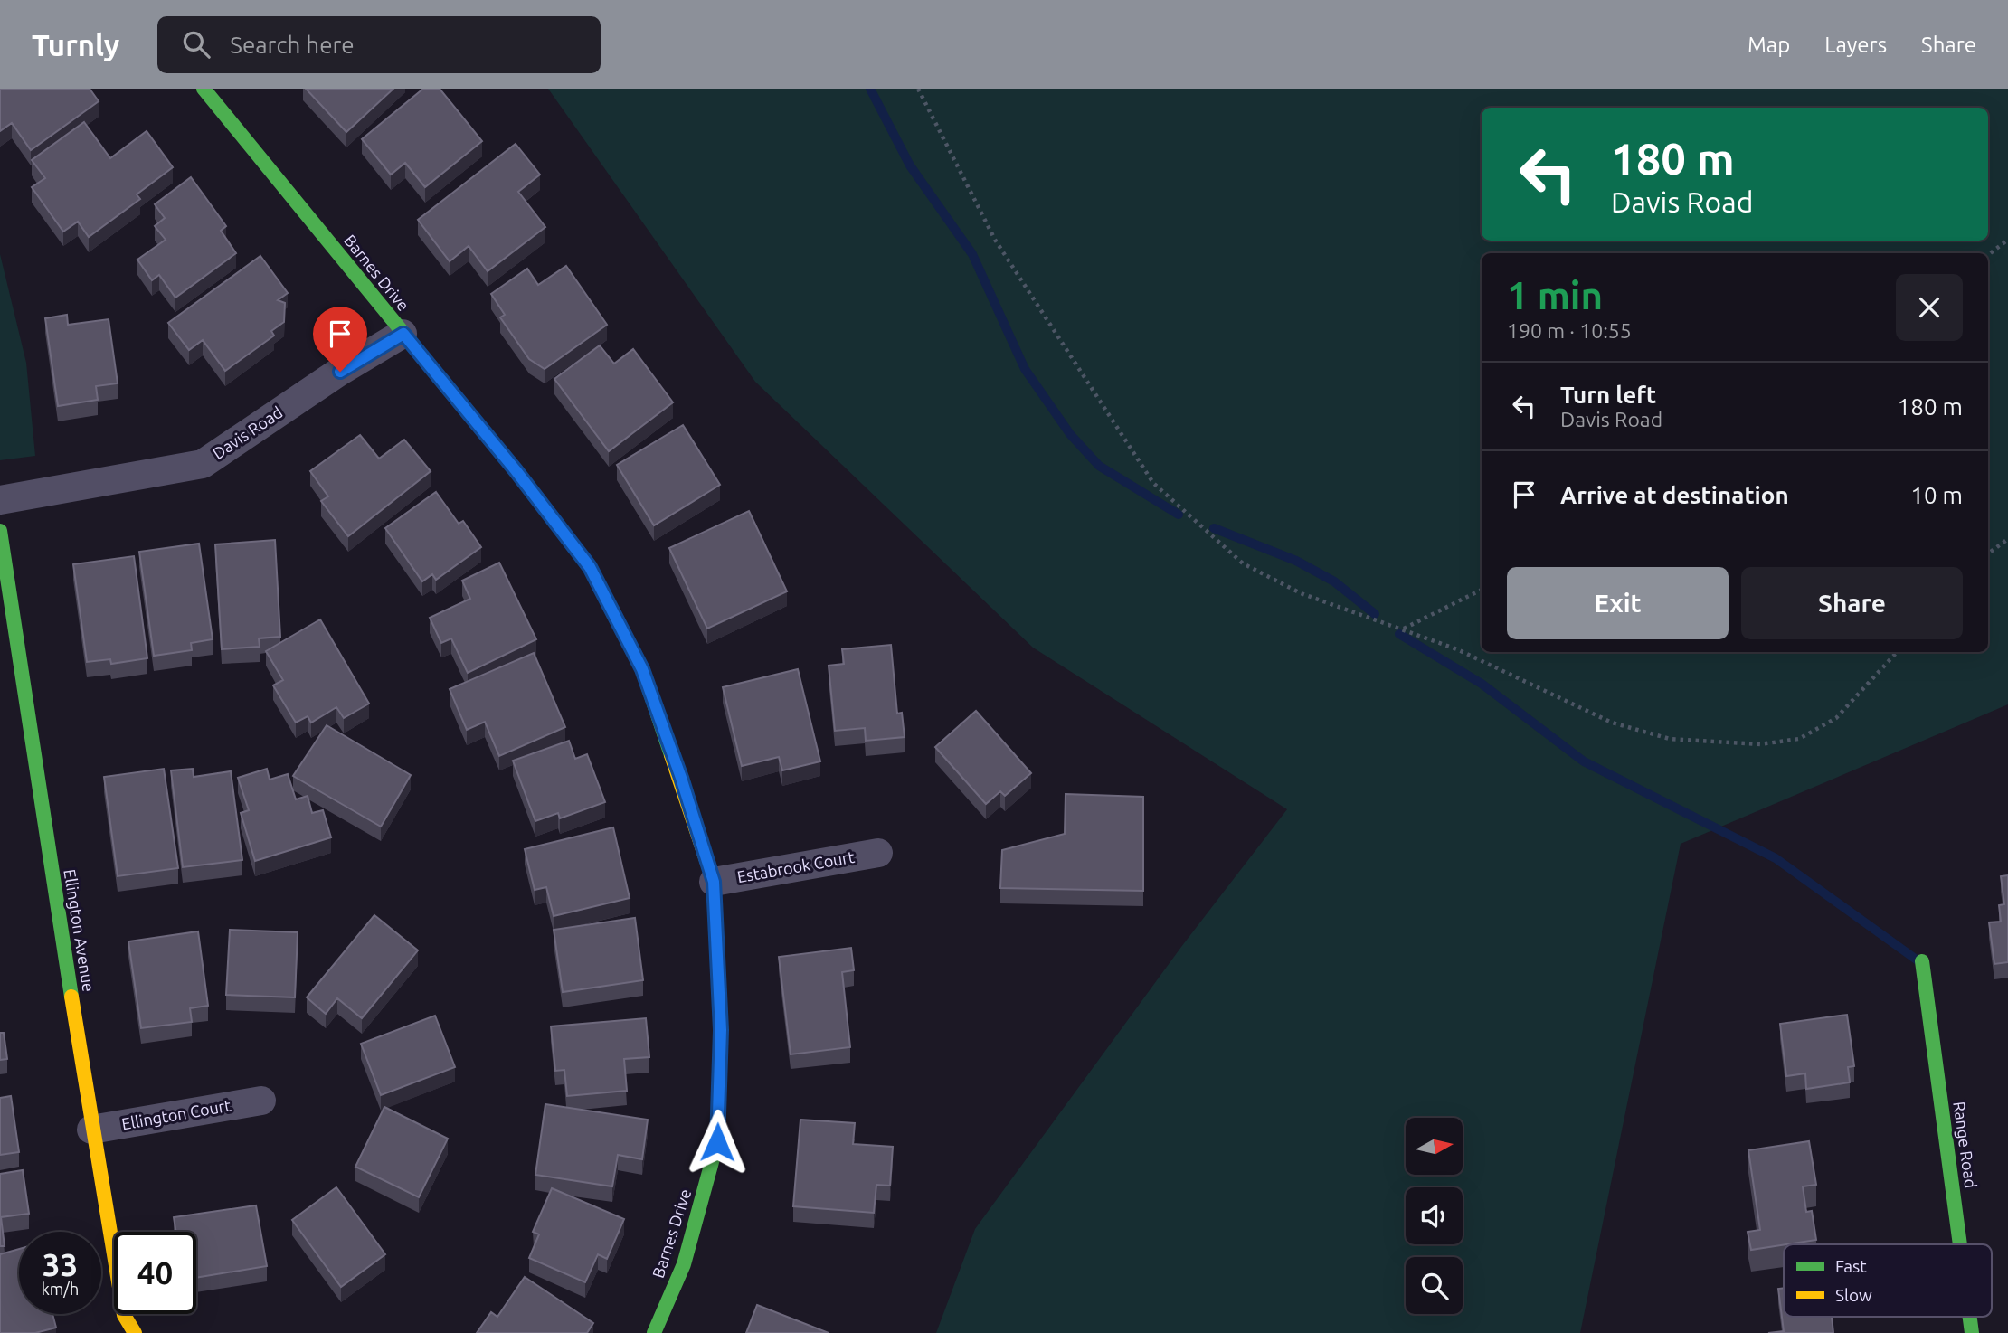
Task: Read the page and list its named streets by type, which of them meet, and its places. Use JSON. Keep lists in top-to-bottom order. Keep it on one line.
{"streets":{"street":["Barnes Drive","Davis Road","Estabrook Court","Ellington Avenue","Ellington Court","Range Road"]},"crossings":[["Barnes Drive","Davis Road"],["Barnes Drive","Estabrook Court"],["Ellington Avenue","Ellington Court"]],"legend":["Fast","Slow"],"north":"right","page":{"header":"Turnly","search":"Search here","nav":["Map","Layers","Share"],"turn":["180 m","Davis Road"],"heading":["1 min","190 m · 10:55"],"list":[{"name":"Turn left","note":"Davis Road","value":"180 m"},{"name":"Arrive at destination","value":"10 m"}],"buttons":["Exit","Share"],"speed":"33 km/h","limit":"40"}}
